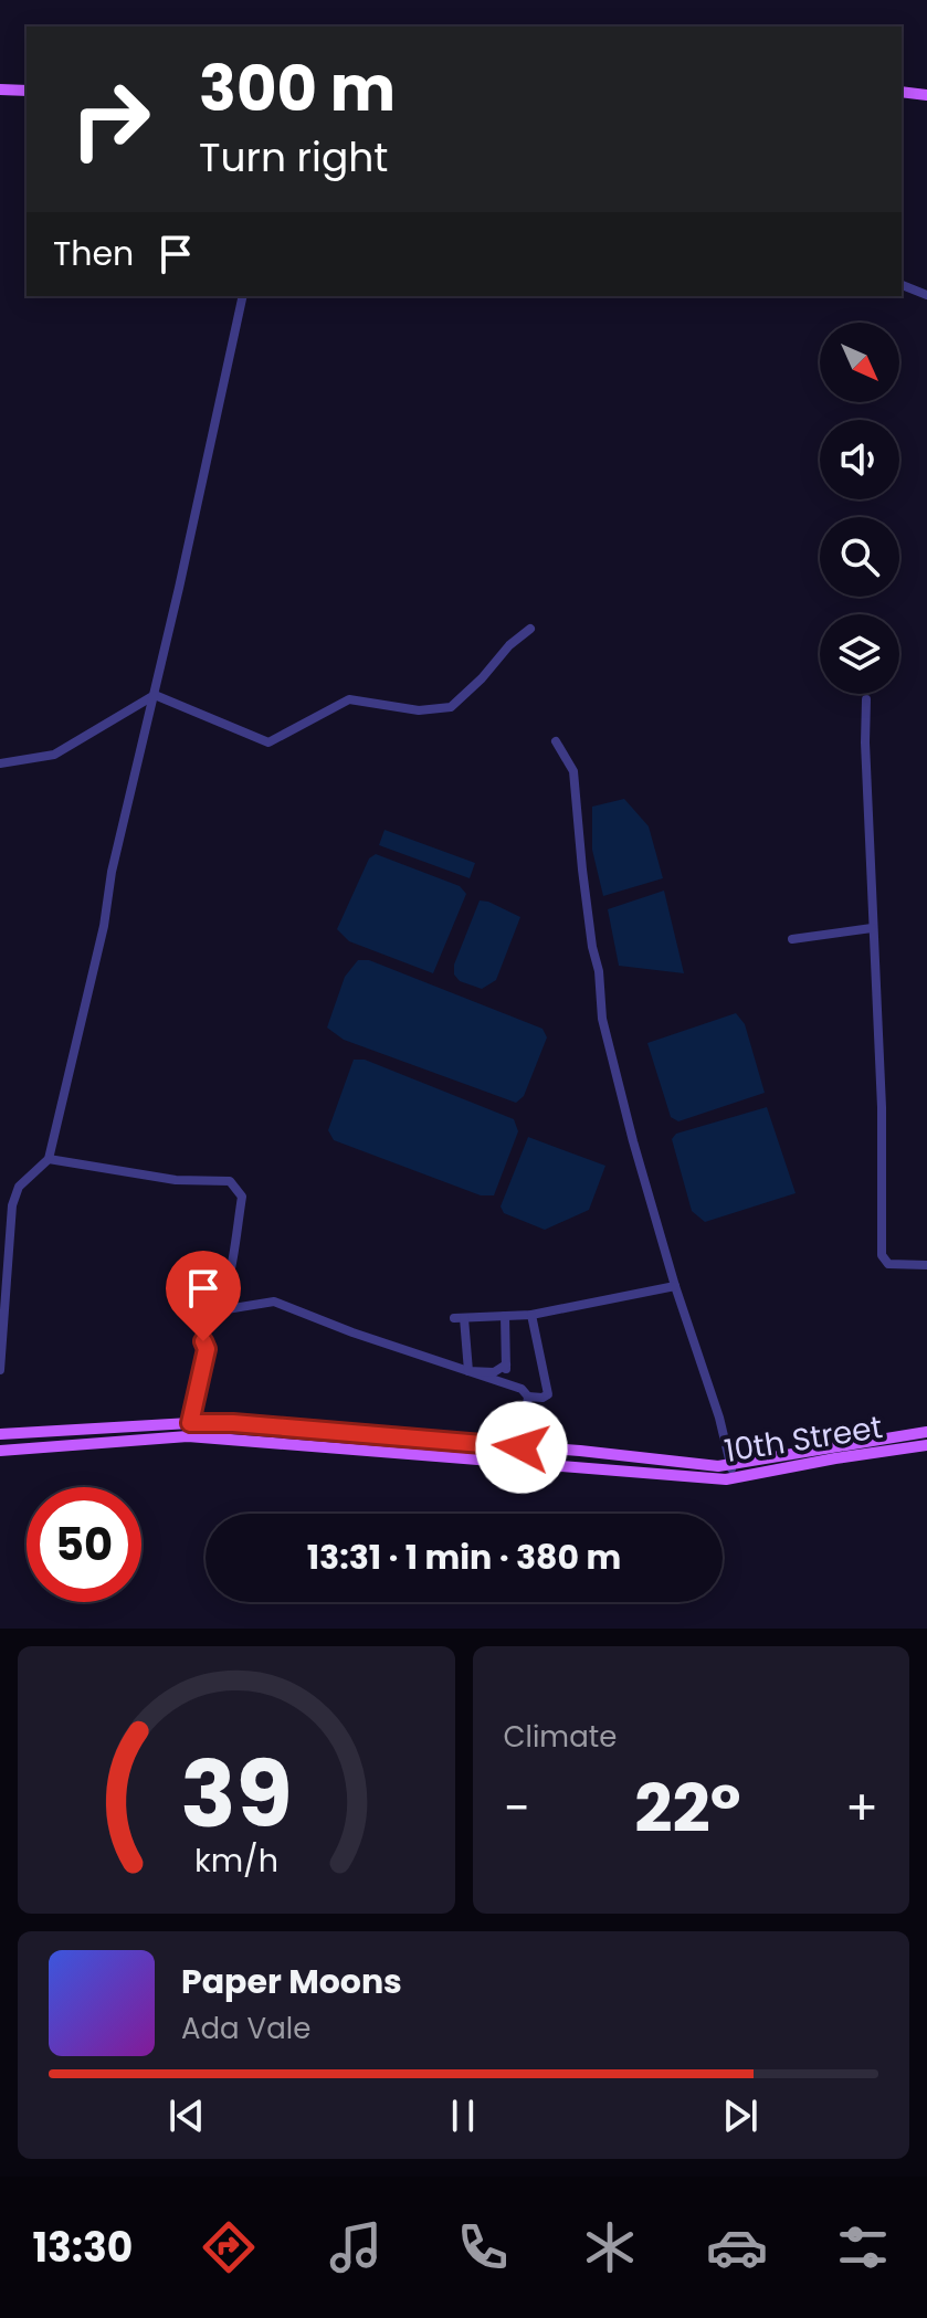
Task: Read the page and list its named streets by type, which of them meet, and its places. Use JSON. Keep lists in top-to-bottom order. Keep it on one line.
{"streets":{"main road":["10th Street"]},"north":"bottom right","page":{"turn":["300 m","Turn right"],"then":"Then","limit":"50","trip":"13:31 · 1 min · 380 m","tile":"Climate","heat":["−","22°","+"],"song":["Paper Moons","Ada Vale"],"tabs":"13:30","gauge":["39","km/h"]}}
